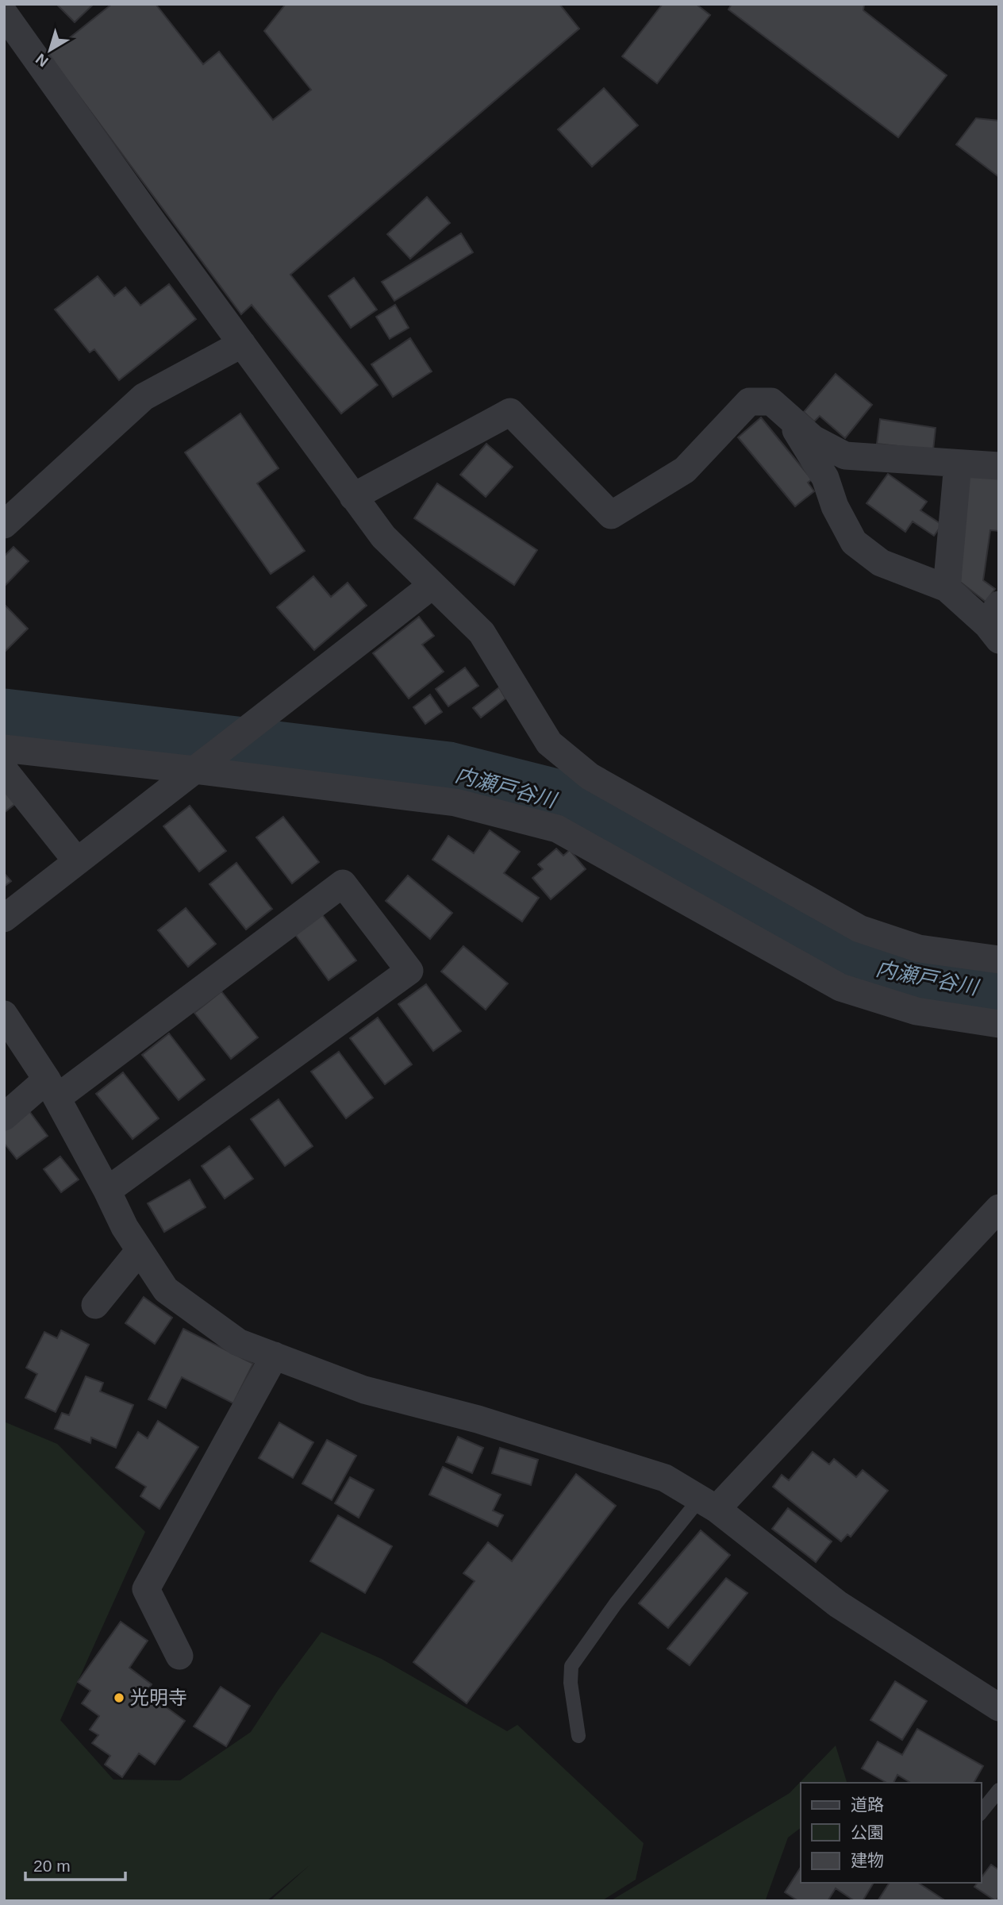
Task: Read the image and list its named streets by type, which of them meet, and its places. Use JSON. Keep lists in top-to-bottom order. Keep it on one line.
{"water":["内瀬戸谷川"],"places":["光明寺"],"legend":["道路","公園","建物"],"scale_bar":"20 m","north":"bottom left"}
